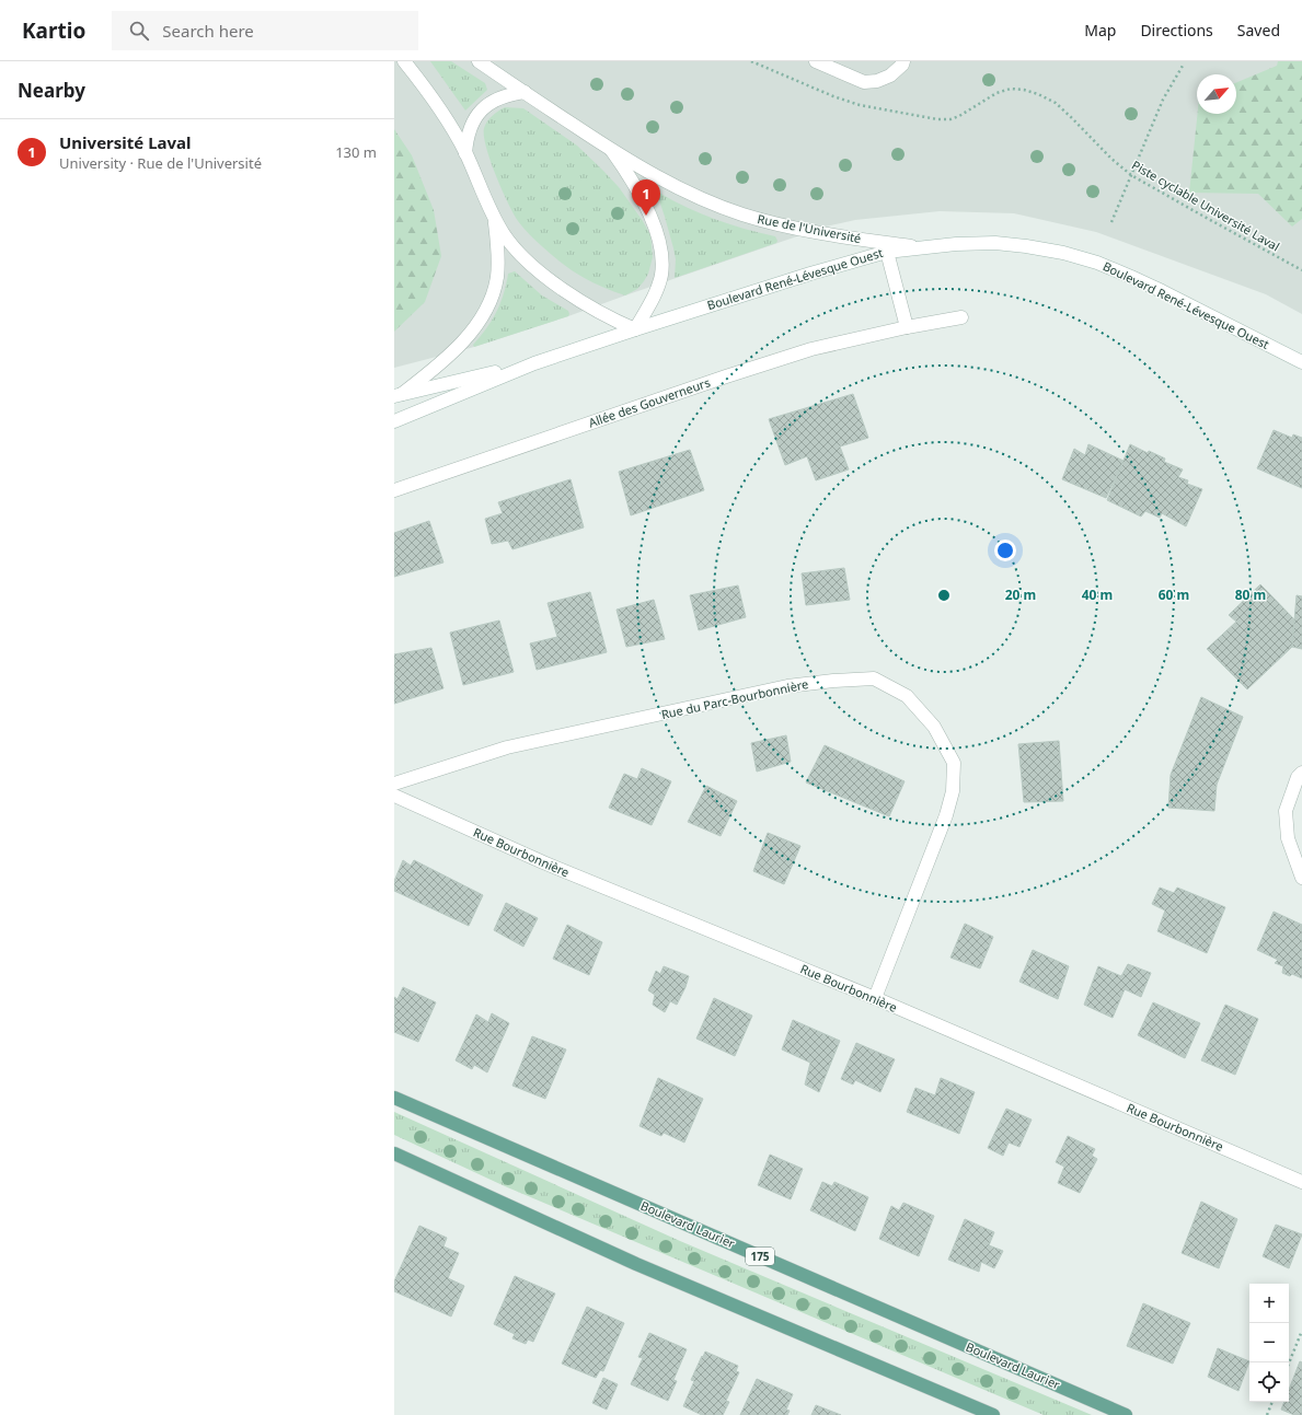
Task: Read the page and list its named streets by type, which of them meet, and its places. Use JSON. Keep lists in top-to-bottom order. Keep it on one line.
{"streets":{"main road":["Boulevard Laurier","175"],"street":["Rue de l'Université","Boulevard René-Lévesque Ouest","Allée des Gouverneurs","Rue du Parc-Bourbonnière","Rue Bourbonnière"],"path":["Piste cyclable Université Laval"]},"crossings":[["Rue de l'Université","Boulevard René-Lévesque Ouest"],["Rue du Parc-Bourbonnière","Rue Bourbonnière"]],"north":"top right","page":{"header":"Kartio","search":"Search here","nav":["Map","Directions","Saved"],"heading":"Nearby","list":[{"mark":"1","name":"Université Laval","note":"University · Rue de l'Université","value":"130 m"}],"pins":"1","map_buttons":["+","−"]},"rings":["20 m","40 m","60 m","80 m"]}
